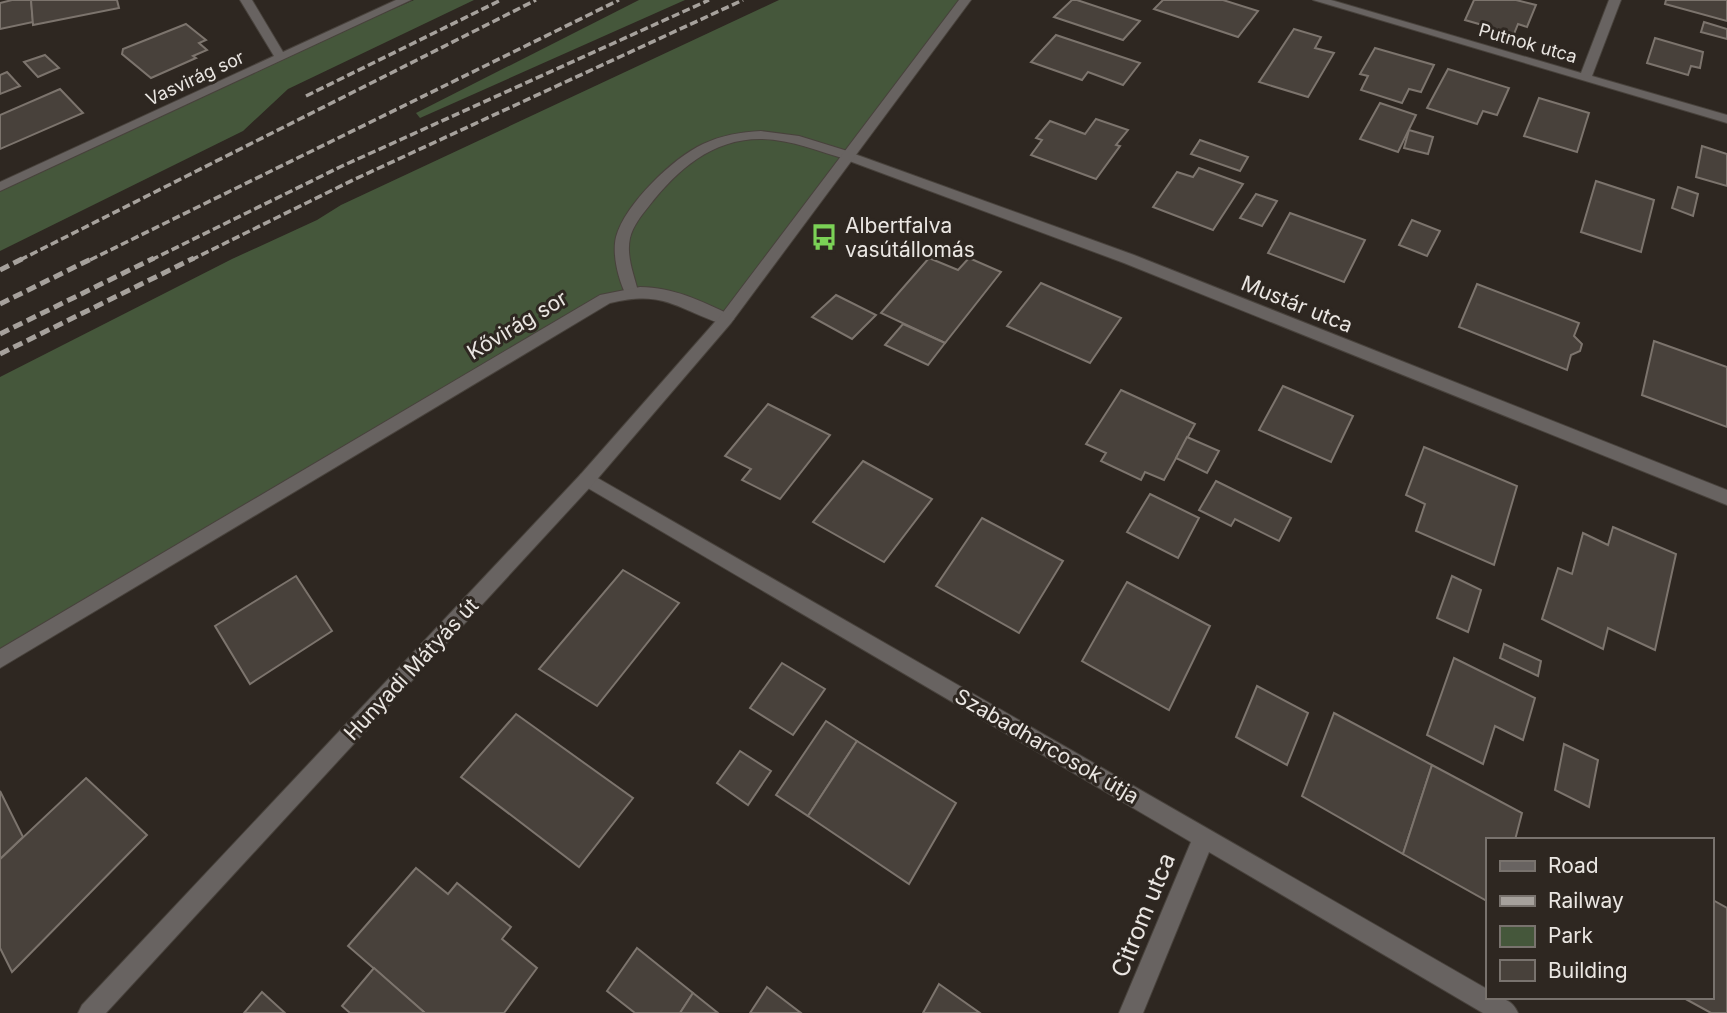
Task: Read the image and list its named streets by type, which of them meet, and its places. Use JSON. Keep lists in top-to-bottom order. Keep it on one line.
{"streets":{"street":["Putnok utca","Vasvirág sor","Mustár utca","Kővirág sor","Hunyadi Mátyás út","Szabadharcosok útja","Citrom utca"]},"crossings":[["Mustár utca","Kővirág sor"],["Kővirág sor","Hunyadi Mátyás út"],["Hunyadi Mátyás út","Szabadharcosok útja"],["Szabadharcosok útja","Citrom utca"]],"places":{"bus stop":["Albertfalva vasútállomás"]},"legend":["Road","Railway","Park","Building"]}
